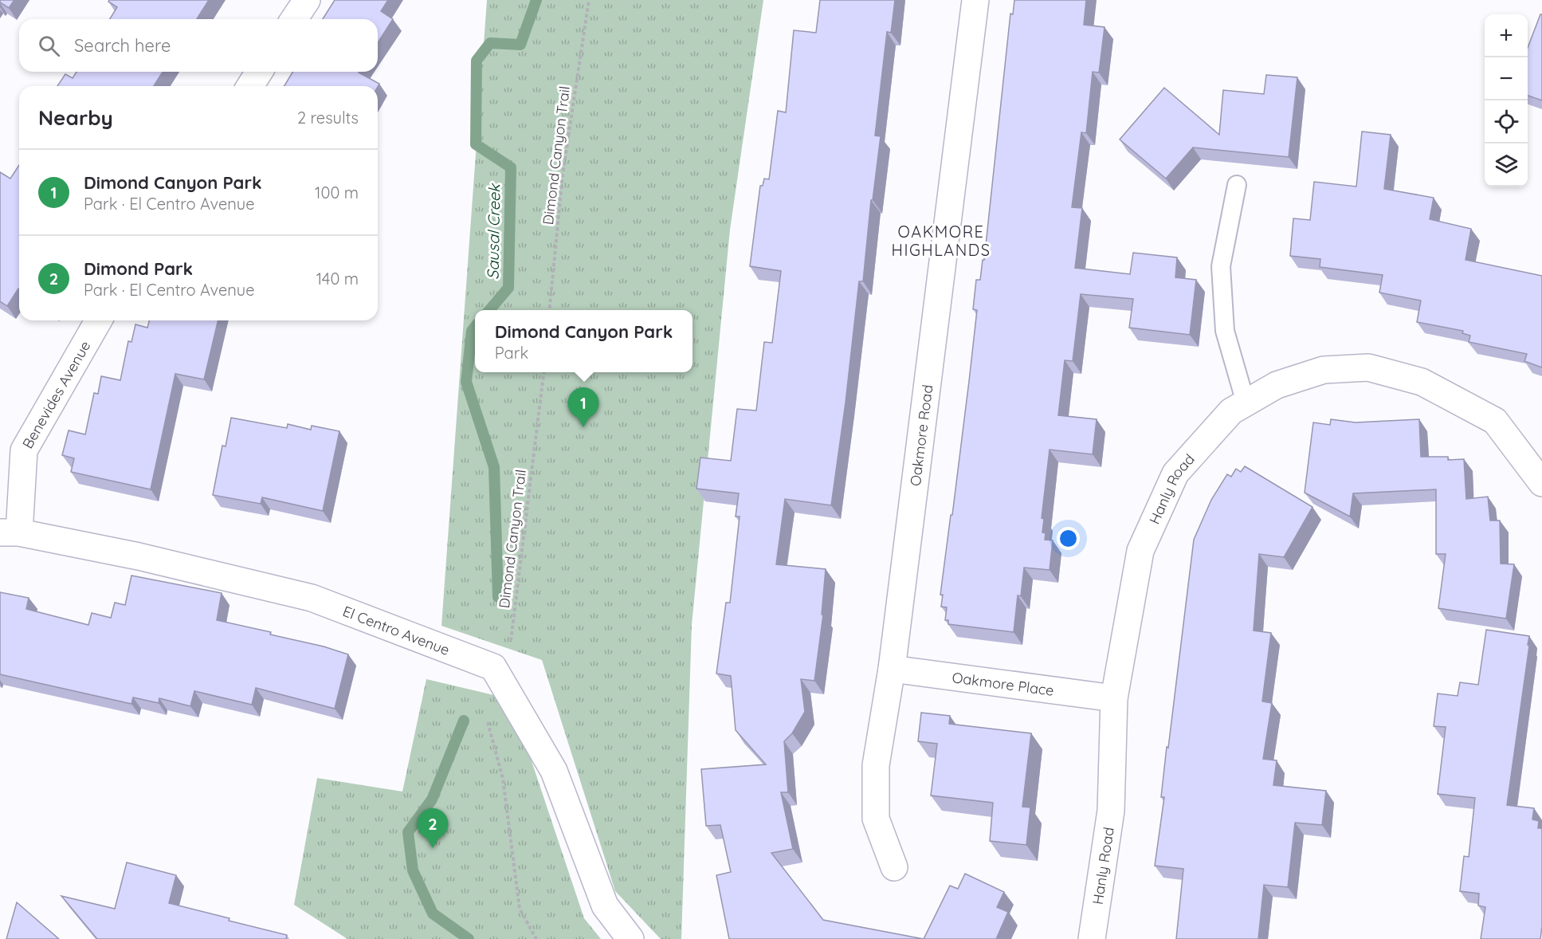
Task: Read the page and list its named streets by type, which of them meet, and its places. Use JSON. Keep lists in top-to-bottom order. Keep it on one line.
{"streets":{"street":["Benevides Avenue","Oakmore Road","Hanly Road","El Centro Avenue","Oakmore Place"],"path":["Dimond Canyon Trail"]},"crossings":[["Benevides Avenue","El Centro Avenue"],["Oakmore Road","Oakmore Place"],["Hanly Road","Oakmore Place"]],"districts":["OAKMORE HIGHLANDS"],"water":["Sausal Creek"],"page":{"map_buttons":["+","−"],"search":"Search here","heading":["Nearby","2 results"],"list":[{"mark":"1","name":"Dimond Canyon Park","note":"Park · El Centro Avenue","value":"100 m"},{"mark":"2","name":"Dimond Park","note":"Park · El Centro Avenue","value":"140 m"}],"popup":["Dimond Canyon Park","Park"],"pins":["1","2"]}}
